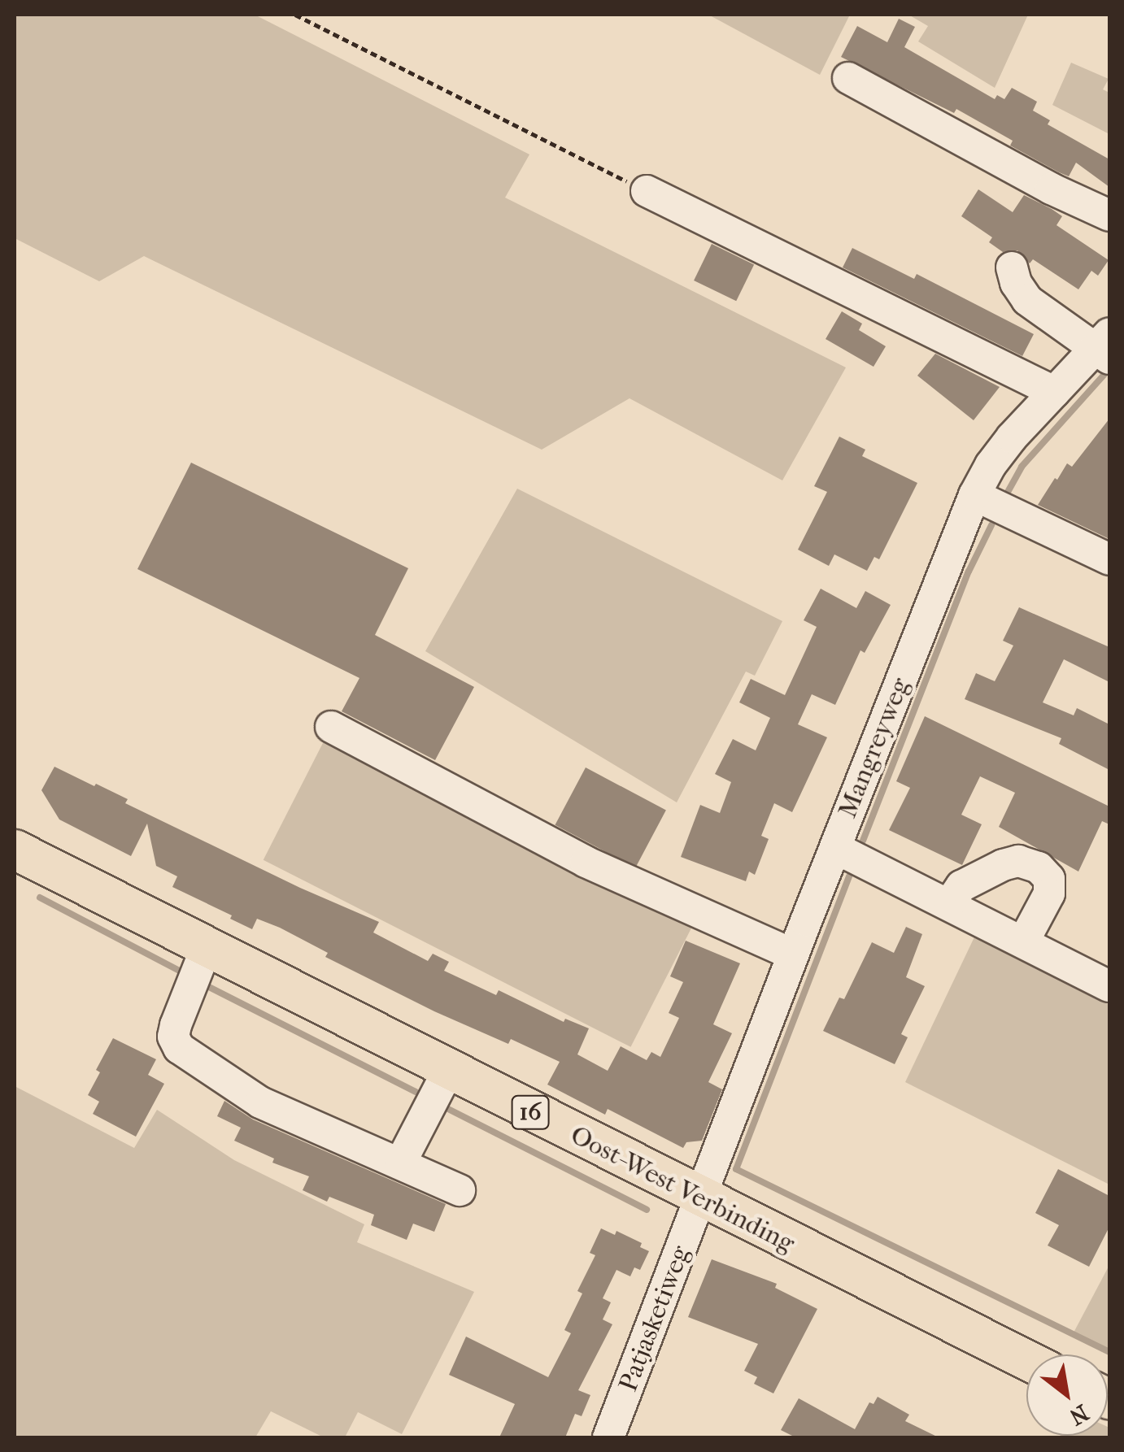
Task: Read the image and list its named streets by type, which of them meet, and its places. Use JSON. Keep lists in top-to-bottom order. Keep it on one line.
{"streets":{"main road":["16","Oost-West Verbinding"],"street":["Mangreyweg","Patjasketiweg"]},"crossings":[["Mangreyweg","Oost-West Verbinding"],["Mangreyweg","Patjasketiweg"],["Oost-West Verbinding","Patjasketiweg"]],"north":"bottom right"}
